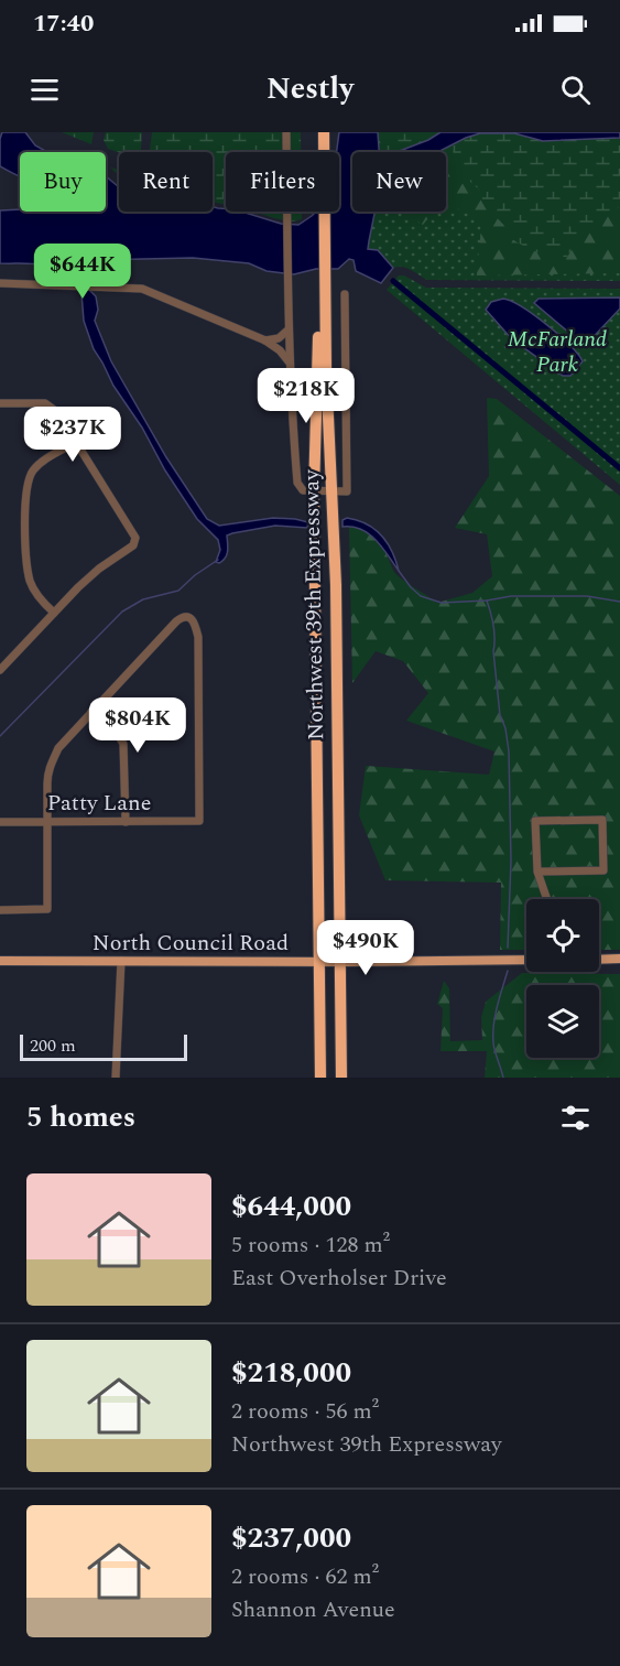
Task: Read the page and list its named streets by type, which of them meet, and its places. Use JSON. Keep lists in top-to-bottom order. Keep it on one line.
{"streets":{"highway":["Northwest 39th Expressway"],"main road":["North Council Road"],"street":["Patty Lane"]},"crossings":[["Northwest 39th Expressway","North Council Road"]],"parks":["McFarland Park"],"scale_bar":"200 m","page":{"status":"17:40","header":"Nestly","chip":["Buy","Rent","Filters","New"],"price":["$644K","$218K","$237K","$804K","$490K"],"scale":"200 m","heading":"5 homes","list":[{"name":"$644,000","note":"5 rooms · 128 m² · East Overholser Drive"},{"name":"$218,000","note":"2 rooms · 56 m² · Northwest 39th Expressway"},{"name":"$237,000","note":"2 rooms · 62 m² · Shannon Avenue"}]}}
